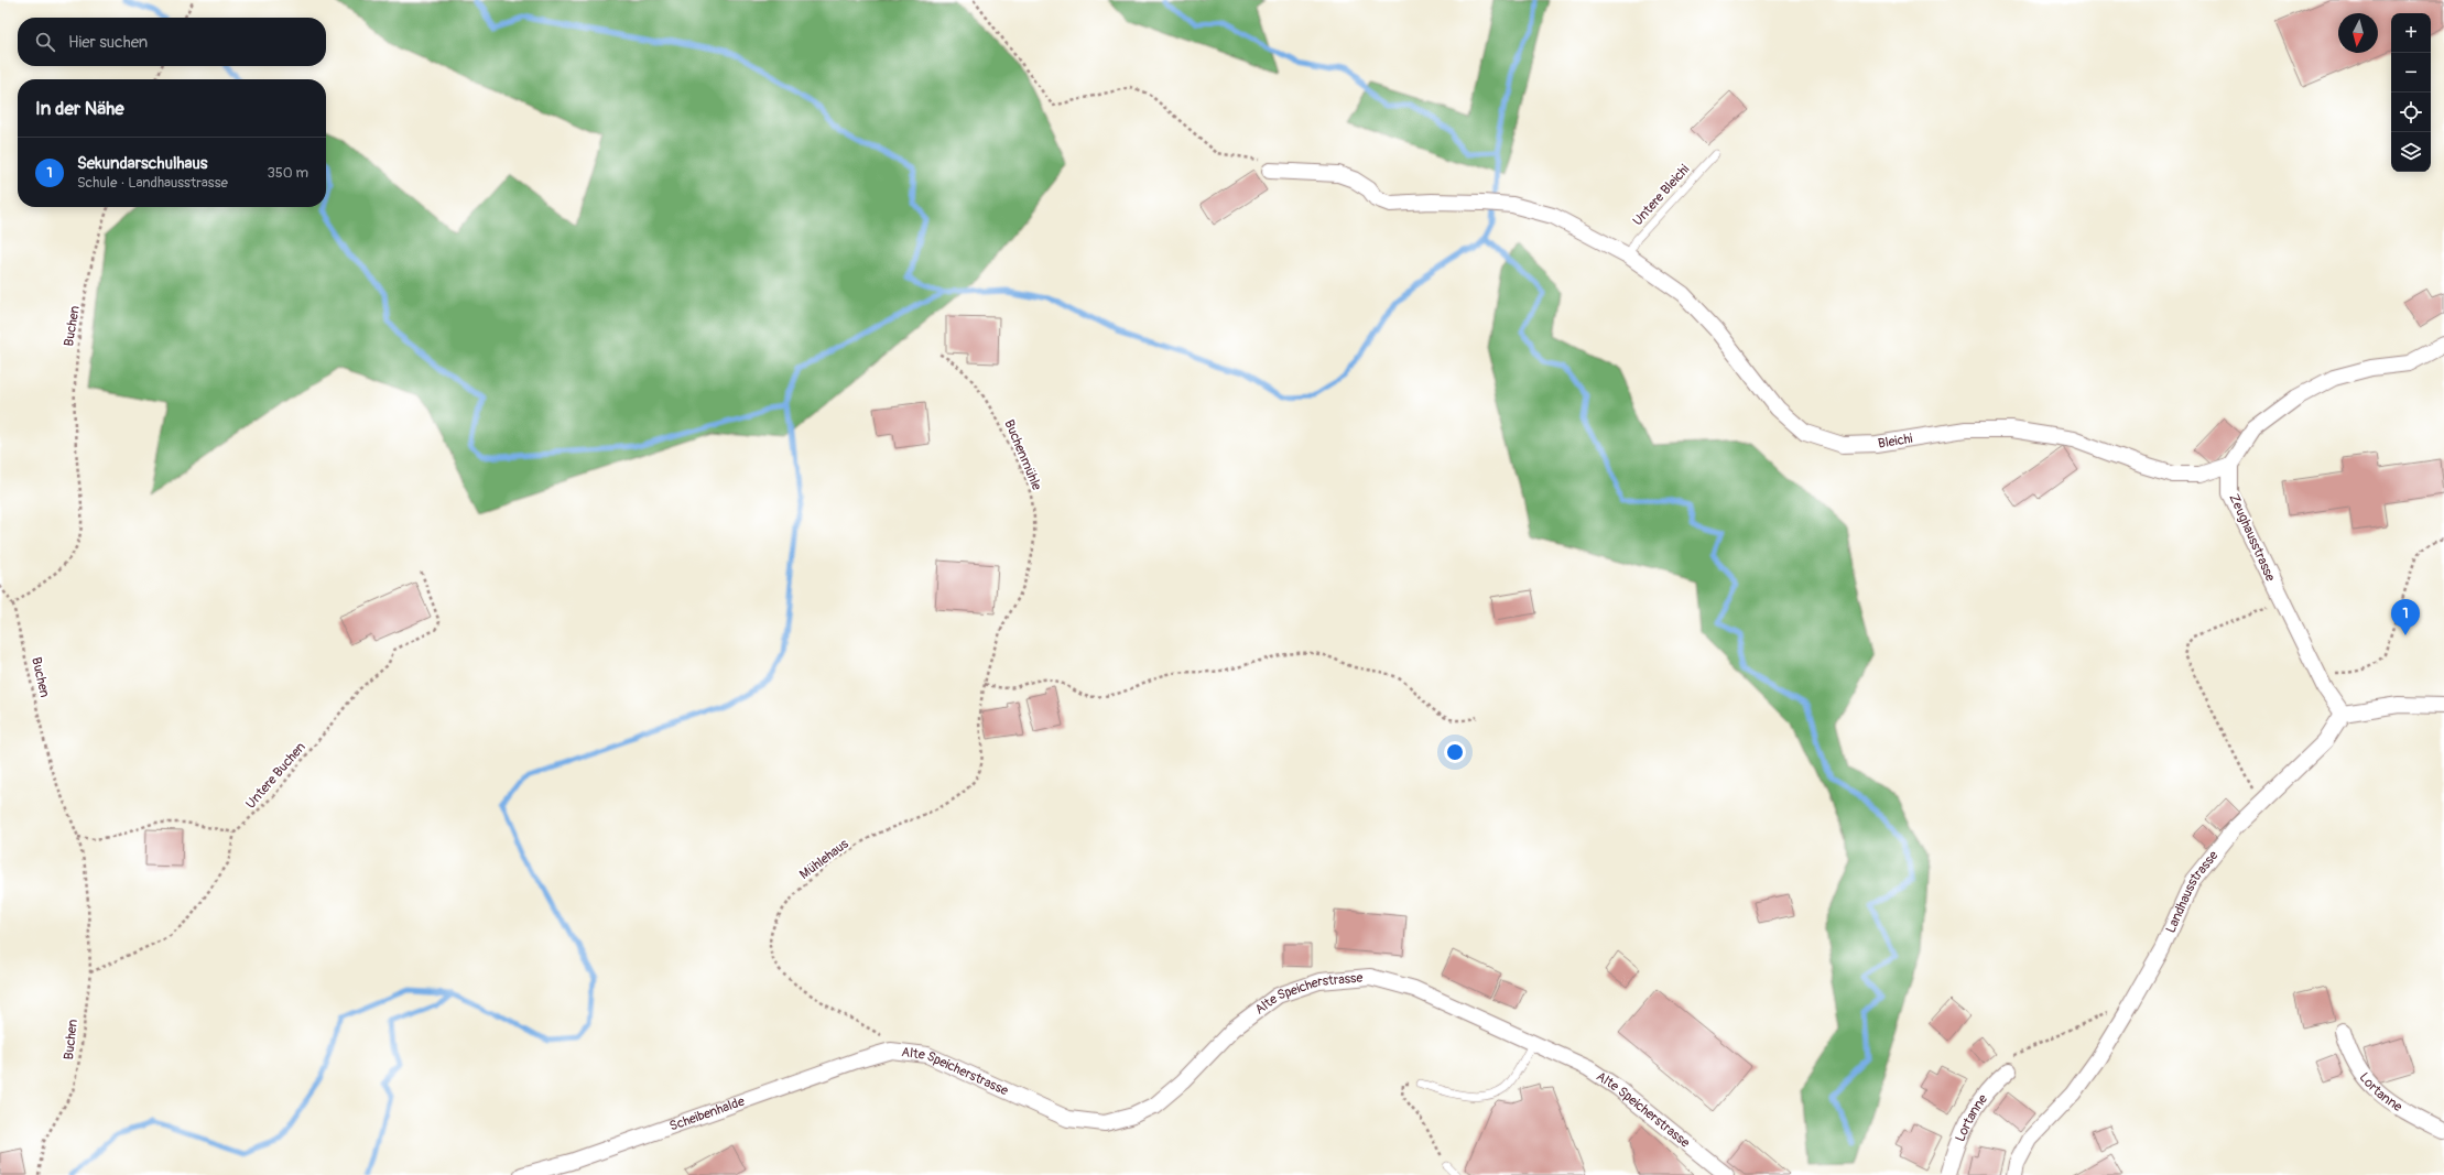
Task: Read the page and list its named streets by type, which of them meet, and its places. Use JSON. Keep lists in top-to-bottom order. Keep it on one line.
{"streets":{"street":["Bleichi","Zeughausstrasse","Landhausstrasse","Alte Speicherstrasse","Lortanne","Scheibenhalde"],"lane":["Untere Bleichi"],"path":["Buchen","Buchenmühle","Untere Buchen","Mühlehaus"]},"crossings":[["Untere Bleichi","Bleichi"],["Bleichi","Zeughausstrasse"],["Buchenmühle","Mühlehaus"],["Zeughausstrasse","Landhausstrasse"],["Mühlehaus","Alte Speicherstrasse"],["Mühlehaus","Scheibenhalde"],["Alte Speicherstrasse","Scheibenhalde"]],"north":"bottom","page":{"map_buttons":["+","−"],"search":"Hier suchen","heading":"In der Nähe","list":[{"mark":"1","name":"Sekundarschulhaus","note":"Schule · Landhausstrasse","value":"350 m"}],"pins":"1"}}
